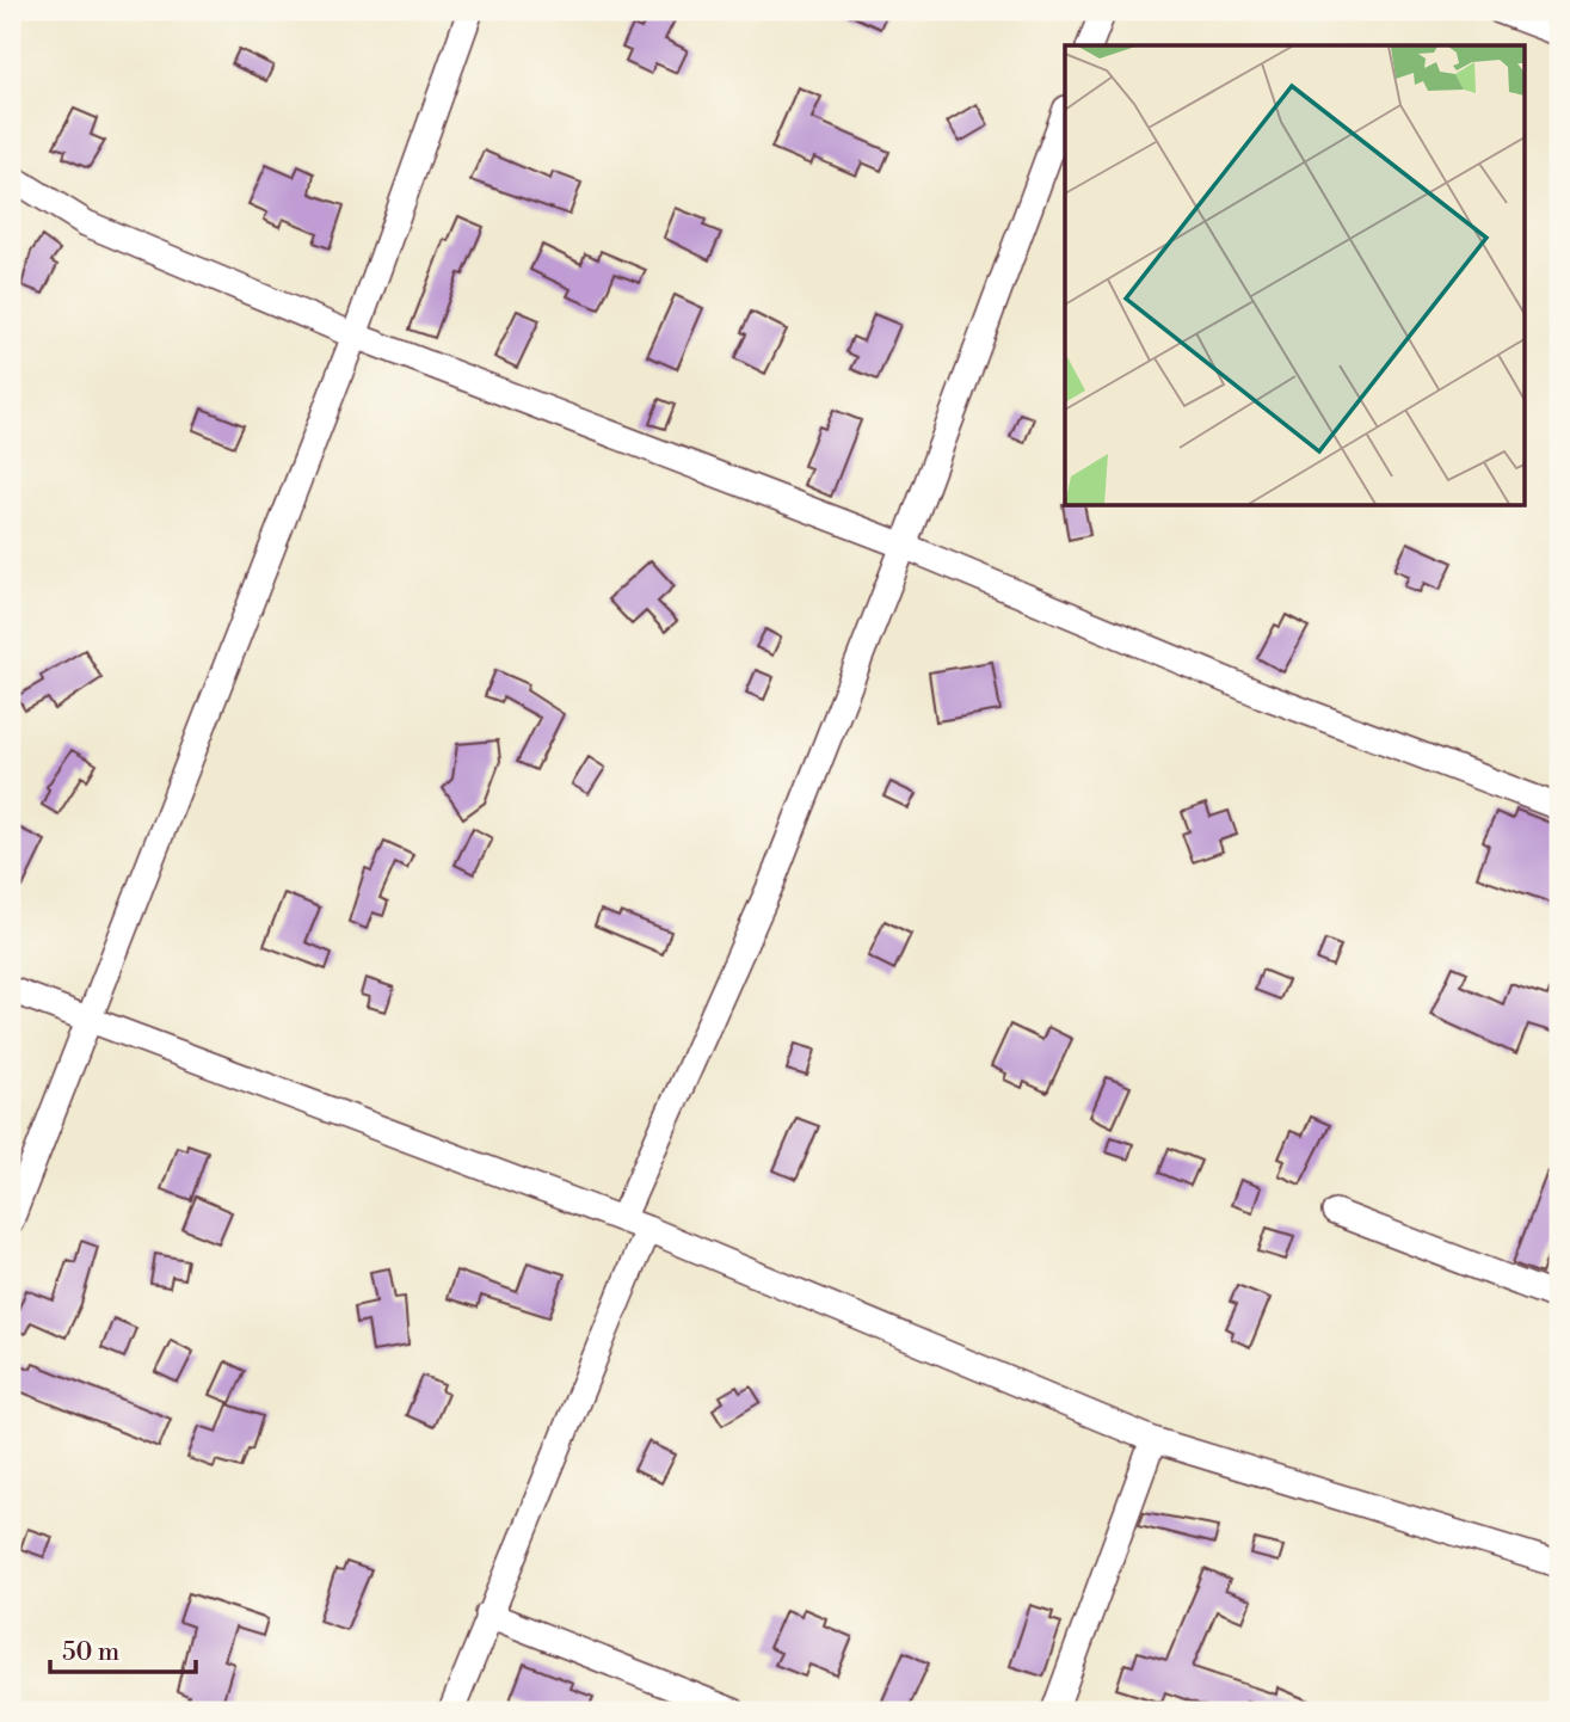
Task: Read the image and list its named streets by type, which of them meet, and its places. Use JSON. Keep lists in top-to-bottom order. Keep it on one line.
{"scale_bar":"50 m"}
